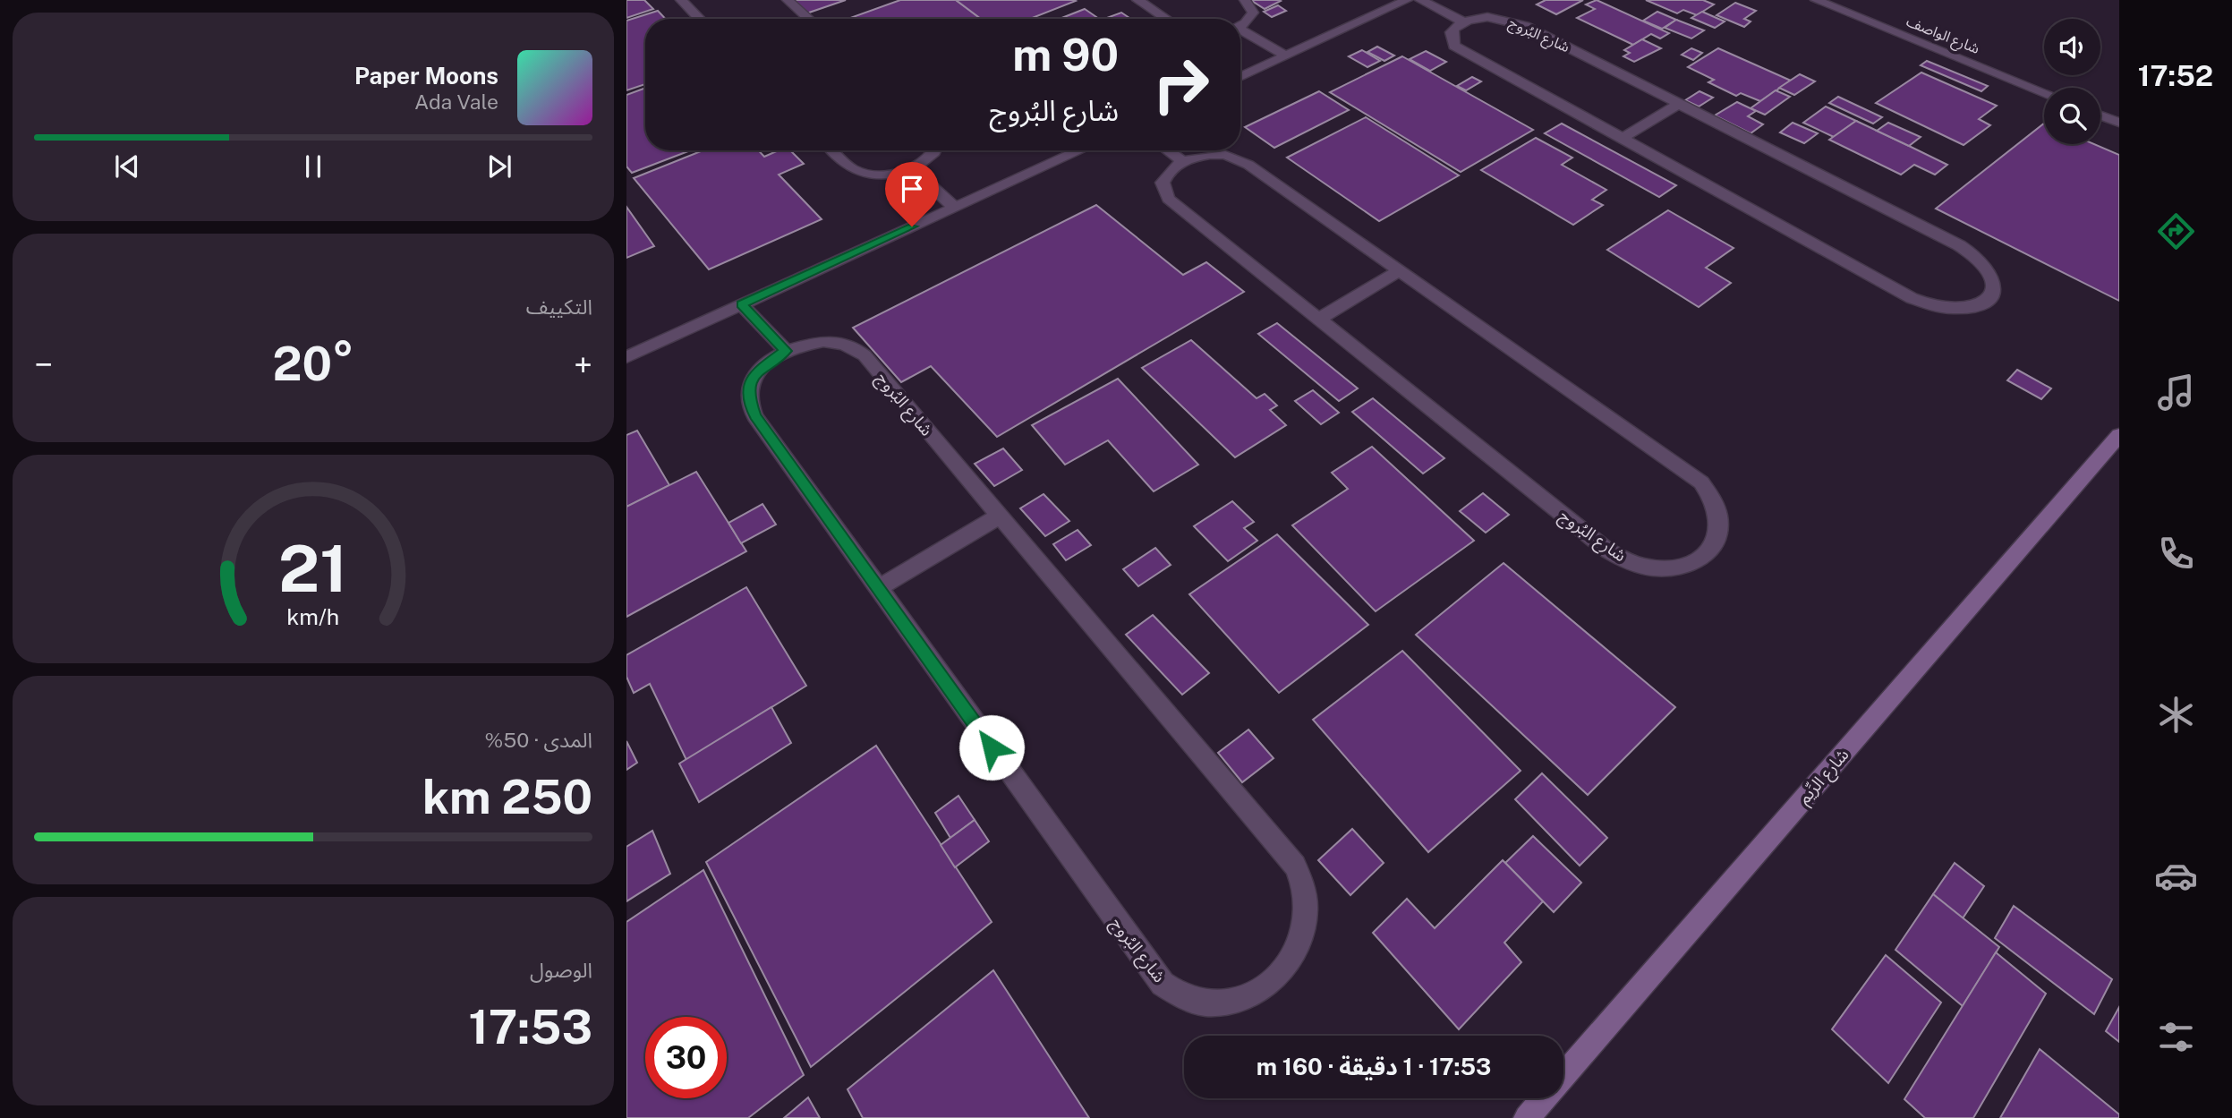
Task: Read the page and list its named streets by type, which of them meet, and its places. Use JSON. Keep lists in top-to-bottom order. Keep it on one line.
{"streets":{"street":["شارع البُروج","شارع الواصف","شارع الرِّيم"]},"page":{"tabs":"17:52","turn":["90 m","شارع البُروج"],"song":["Paper Moons","Ada Vale"],"tile":["التكييف",["المدى · 50%","250 km"],["الوصول","17:53"]],"heat":["−","20°","+"],"limit":"30","trip":"17:53 · 1 دقيقة · 160 m","gauge":["21","km/h"]}}
